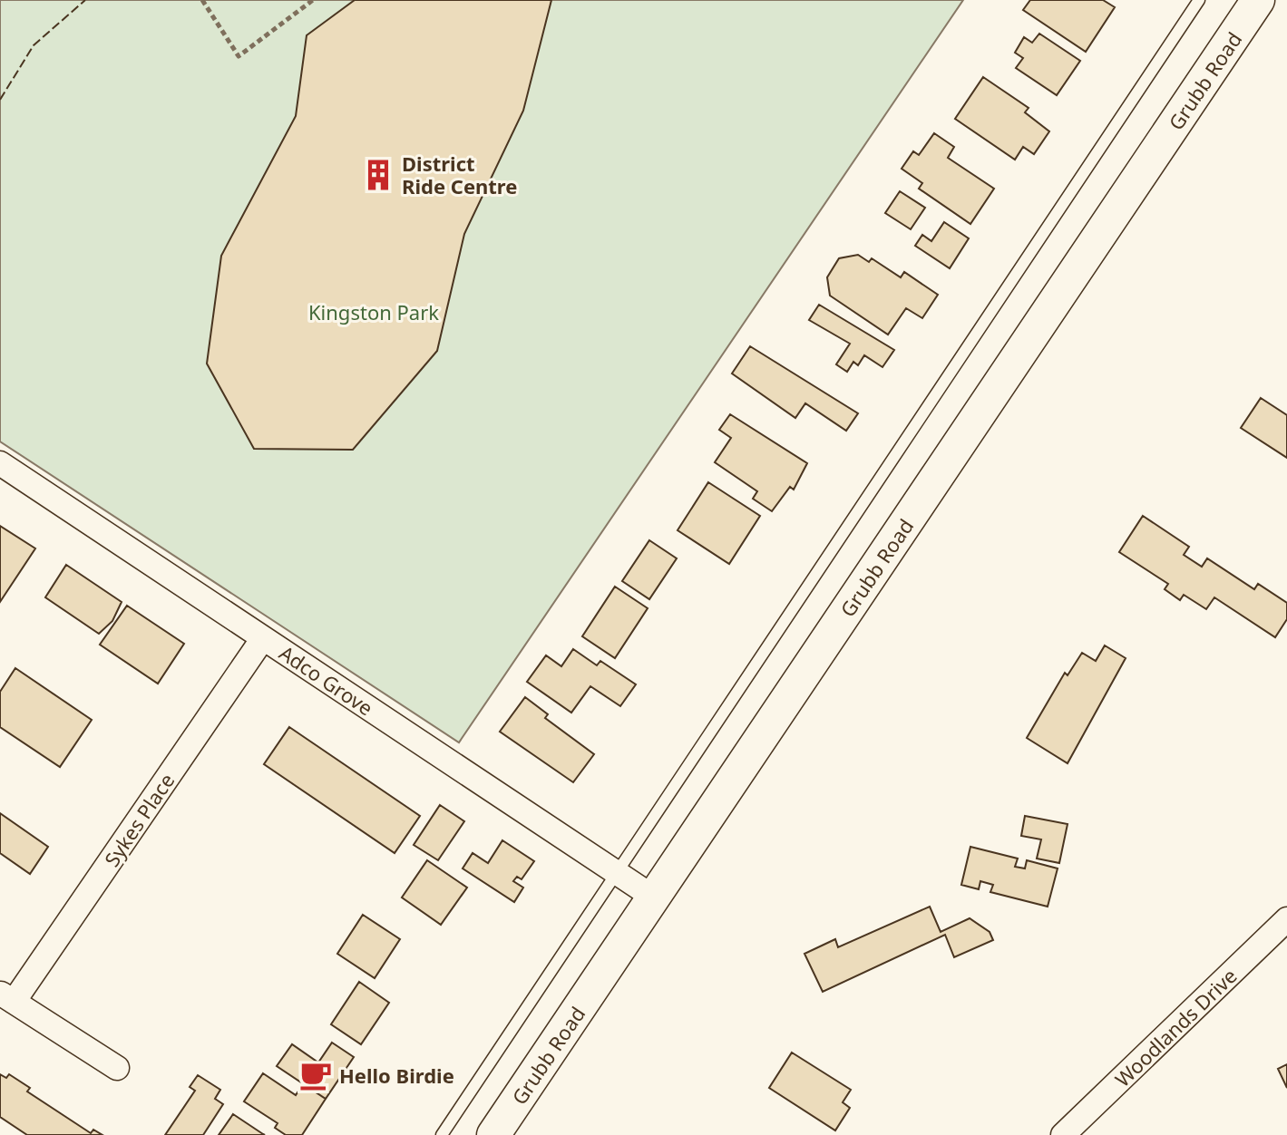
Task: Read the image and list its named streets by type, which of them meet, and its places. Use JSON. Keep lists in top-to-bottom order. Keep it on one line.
{"streets":{"main road":["Grubb Road"],"street":["Adco Grove","Sykes Place","Woodlands Drive"]},"crossings":[["Grubb Road","Adco Grove"],["Adco Grove","Sykes Place"]],"parks":["Kingston Park"],"places":{"building":["District Ride Centre"],"cafe":["Hello Birdie"]}}
